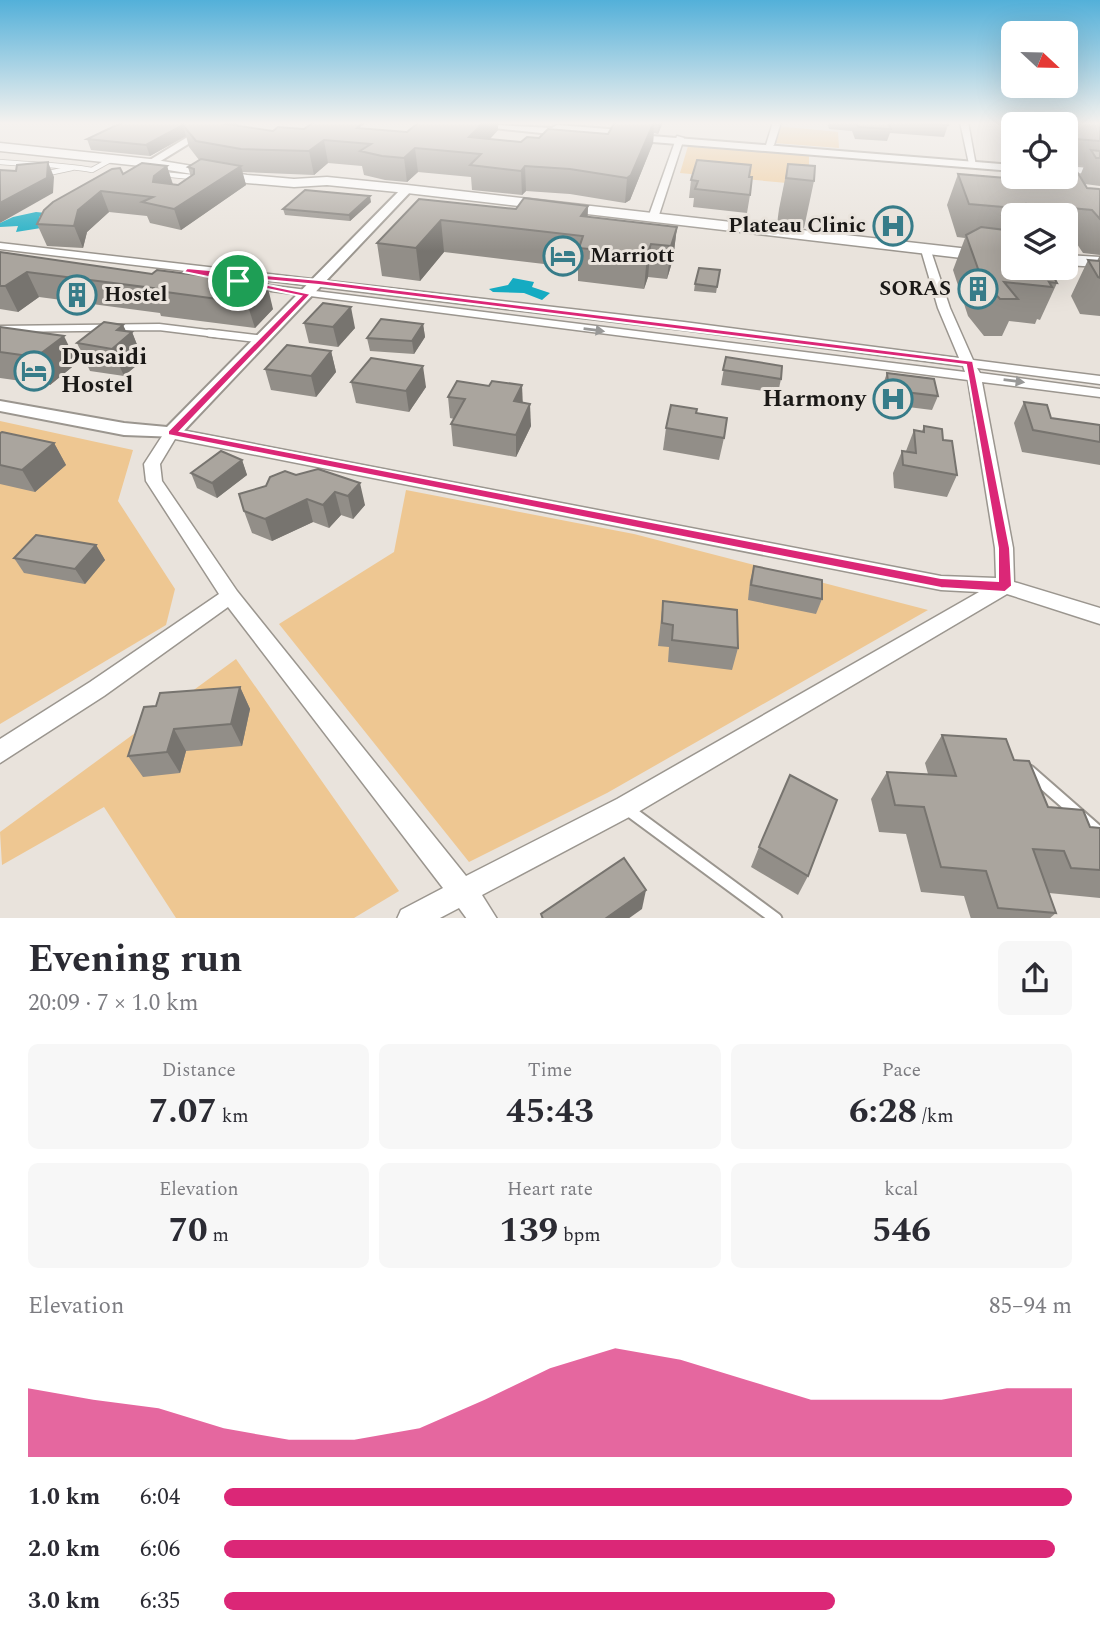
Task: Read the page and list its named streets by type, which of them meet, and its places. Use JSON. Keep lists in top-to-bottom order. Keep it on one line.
{"places":{"hospital":["Plateau Clinic","Harmony"],"hotel":["Marriott","Dusaidi Hostel"],"building":["SORAS","Hostel"]},"north":"right","page":{"heading":["Evening run","20:09 · 7 × 1.0 km"],"stats":[["Distance","7.07 km"],["Time","45:43"],["Pace","6:28 /km"],["Elevation","70 m"],["Heart rate","139 bpm"],["kcal","546"]],"chart":["Elevation","85–94 m"],"list":[{"name":"1.0 km","note":"6:04"},{"name":"2.0 km","note":"6:06"},{"name":"3.0 km","note":"6:35"}]}}
